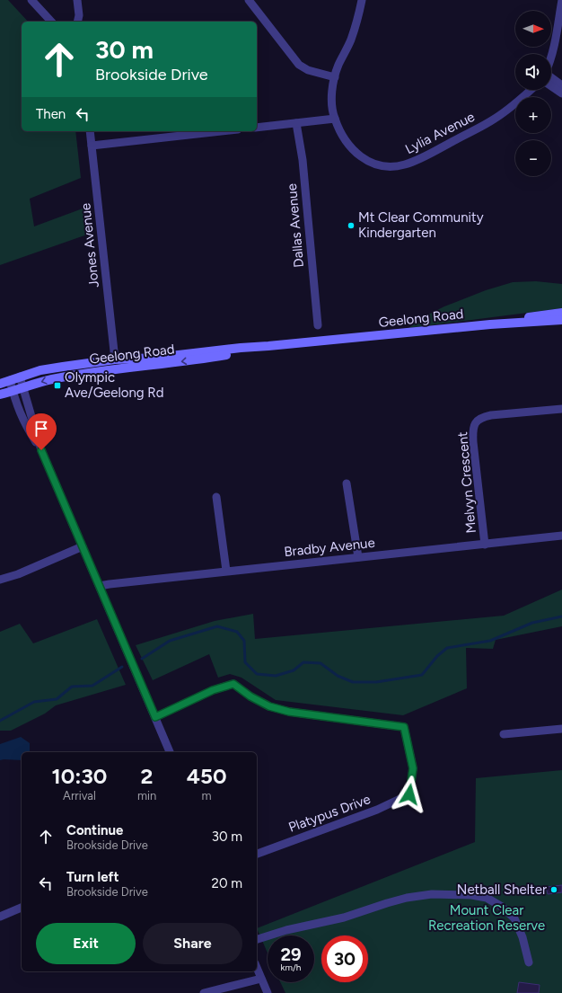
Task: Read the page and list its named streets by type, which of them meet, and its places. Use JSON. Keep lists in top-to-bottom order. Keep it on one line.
{"streets":{"main road":["Geelong Road"],"street":["Lylia Avenue","Dallas Avenue","Jones Avenue","Melvyn Crescent","Bradby Avenue","Platypus Drive"]},"crossings":[["Jones Avenue","Geelong Road"],["Melvyn Crescent","Bradby Avenue"]],"parks":["Mount Clear Recreation Reserve"],"places":{"other":["Mt Clear Community Kindergarten","Netball Shelter"],"transit":["Olympic Ave/Geelong Rd"]},"north":"right","page":{"map_buttons":["+","−"],"turn":["30 m","Brookside Drive"],"then":"Then","eta":["10:30","Arrival","2","min","450","m"],"list":[{"name":"Continue","note":"Brookside Drive","value":"30 m"},{"name":"Turn left","note":"Brookside Drive","value":"20 m"}],"buttons":["Exit","Share"],"speed":"29 km/h","limit":"30"}}
